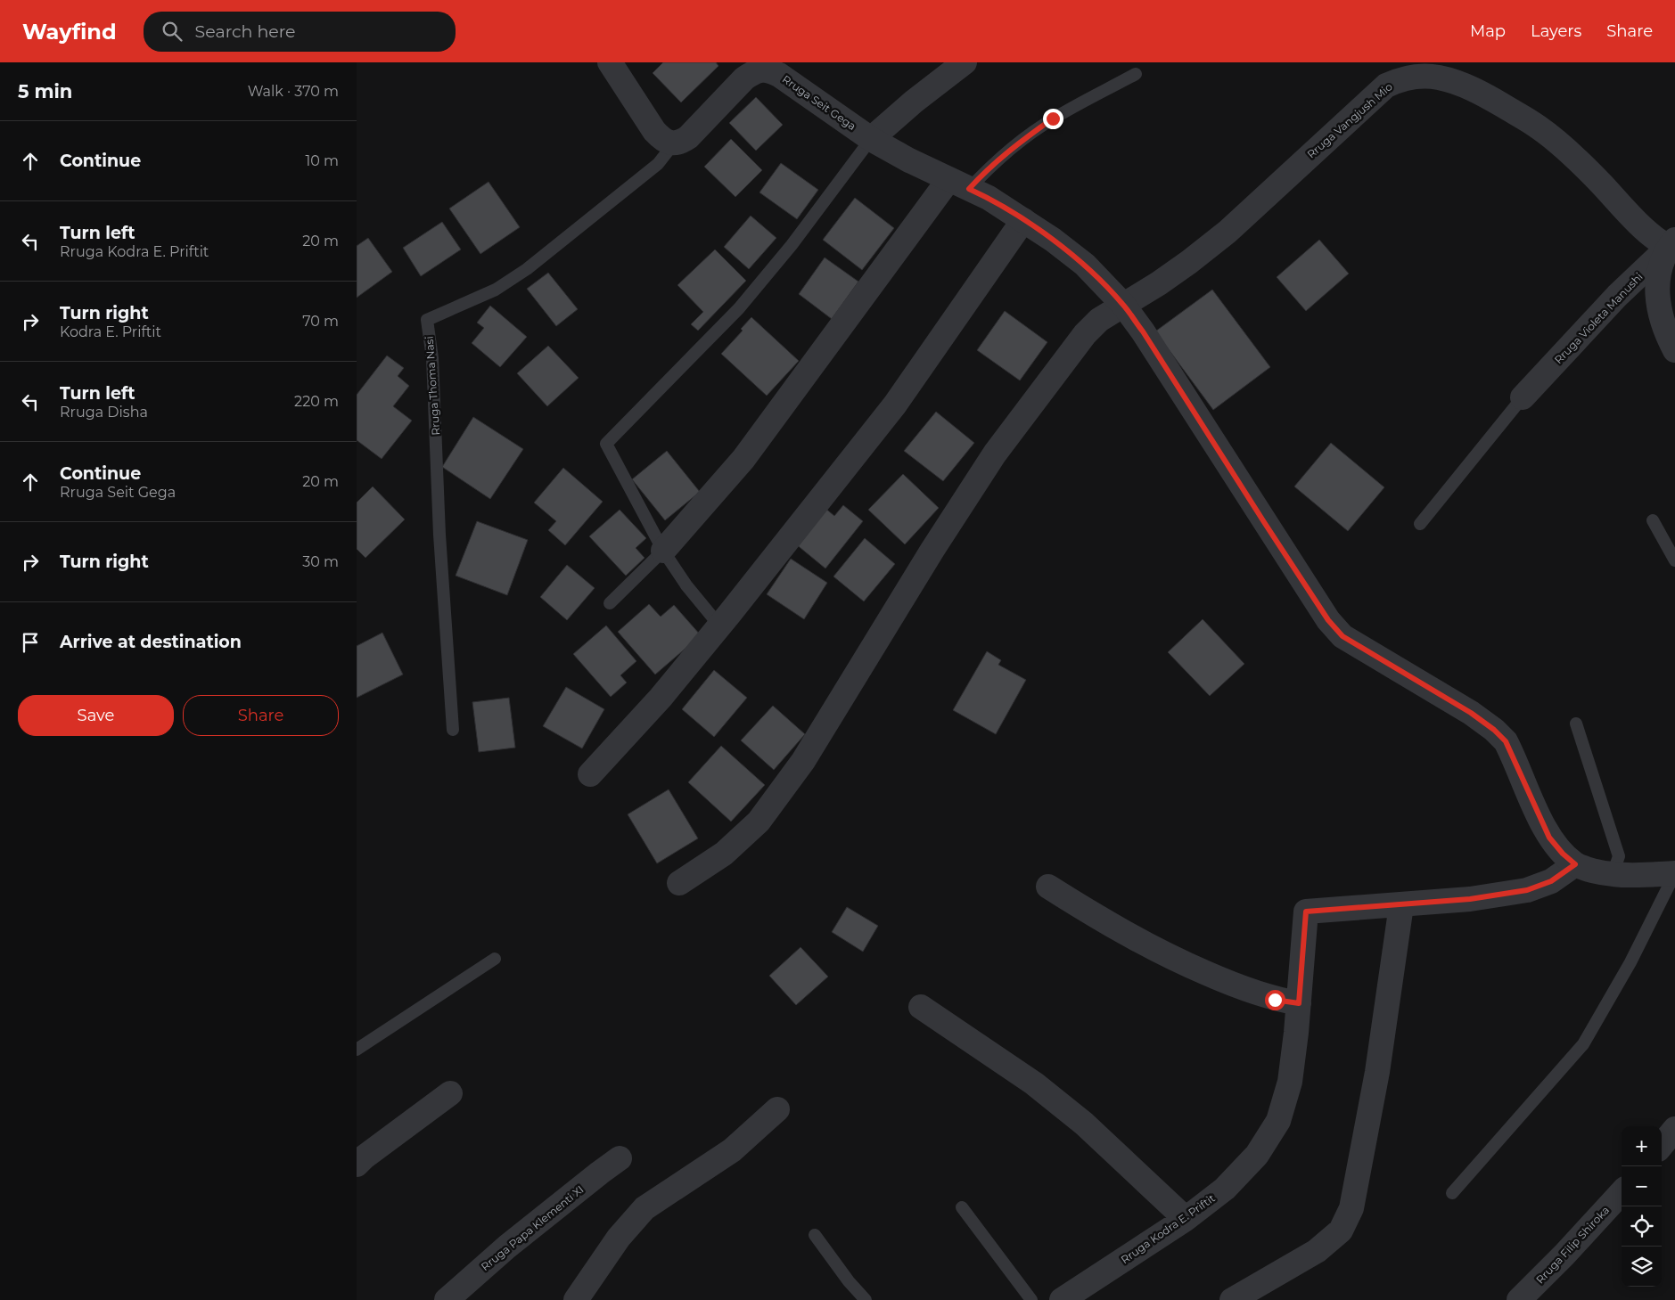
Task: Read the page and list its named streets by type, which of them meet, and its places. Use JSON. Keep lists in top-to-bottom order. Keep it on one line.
{"streets":{"street":["Rruga Seit Gega","Rruga Vangjush Mio","Rruga Violeta Manushi","Rruga Papa Klementi XI","Rruga Kodra E. Priftit","Rruga Filip Shiroka"],"lane":["Rruga Thoma Nasi"]},"crossings":[["Rruga Seit Gega","Rruga Vangjush Mio"],["Rruga Seit Gega","Rruga Thoma Nasi"],["Rruga Vangjush Mio","Rruga Violeta Manushi"]],"page":{"header":"Wayfind","search":"Search here","nav":["Map","Layers","Share"],"heading":["5 min","Walk · 370 m"],"list":[["Continue","10 m"],["Turn left","Rruga Kodra E. Priftit","20 m"],["Turn right","Kodra E. Priftit","70 m"],["Turn left","Rruga Disha","220 m"],["Continue","Rruga Seit Gega","20 m"],["Turn right","30 m"],"Arrive at destination"],"buttons":["Save","Share"],"map_buttons":["+","−"]}}
